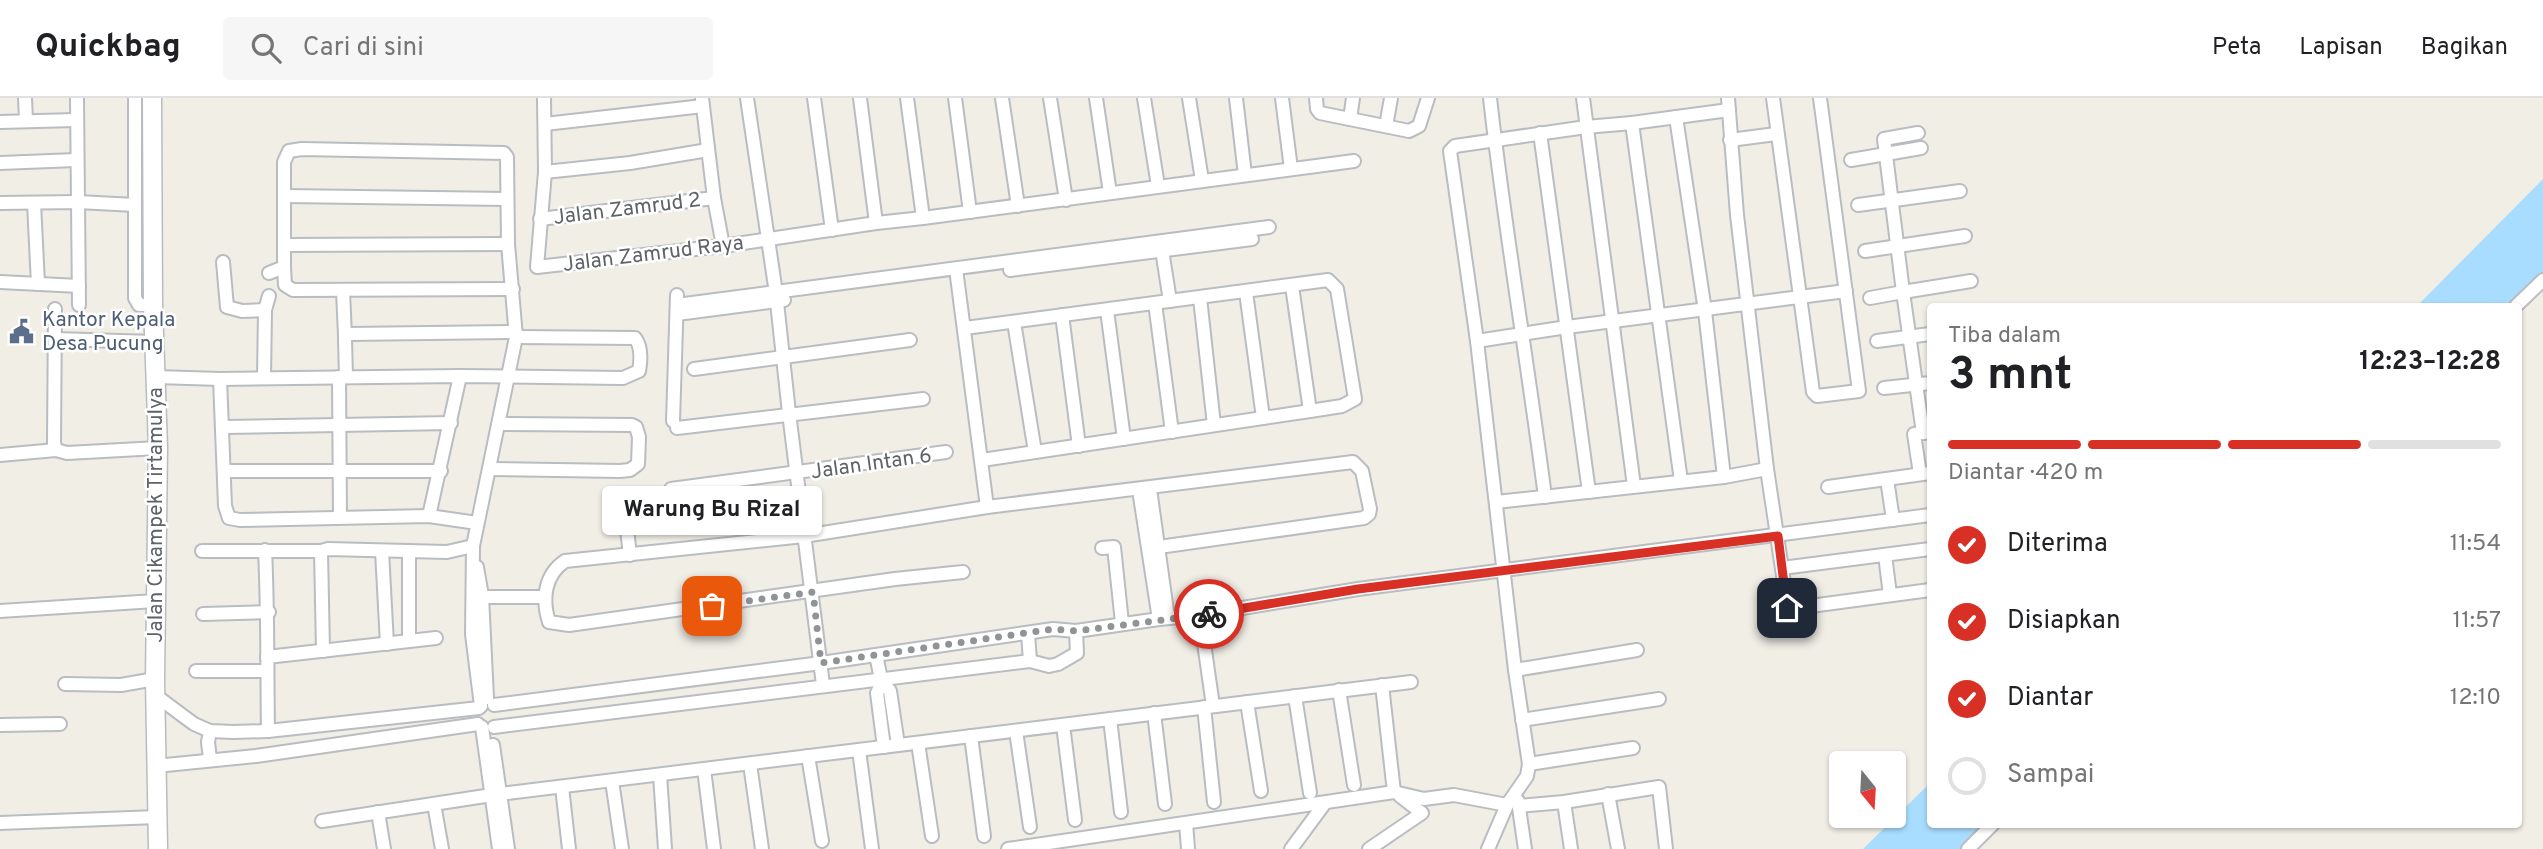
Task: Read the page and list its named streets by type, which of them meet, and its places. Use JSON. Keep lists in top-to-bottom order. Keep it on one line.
{"streets":{"street":["Jalan Zamrud 2","Jalan Zamrud Raya","Jalan Intan 6","Jalan Cikampek Tirtamulya"]},"crossings":[["Jalan Zamrud 2","Jalan Zamrud Raya"]],"places":{"public building":["Kantor Kepala Desa Pucung"],"other":["Warung Bu Rizal"]},"north":"bottom","page":{"header":"Quickbag","search":"Cari di sini","nav":["Peta","Lapisan","Bagikan"],"heading":["3 mnt","Tiba dalam","12:23–12:28"],"bar":"Diantar · 420 m","bubble":"Warung Bu Rizal","list":[["Diterima","11:54"],["Disiapkan","11:57"],["Diantar","12:10"],"Sampai"]}}
